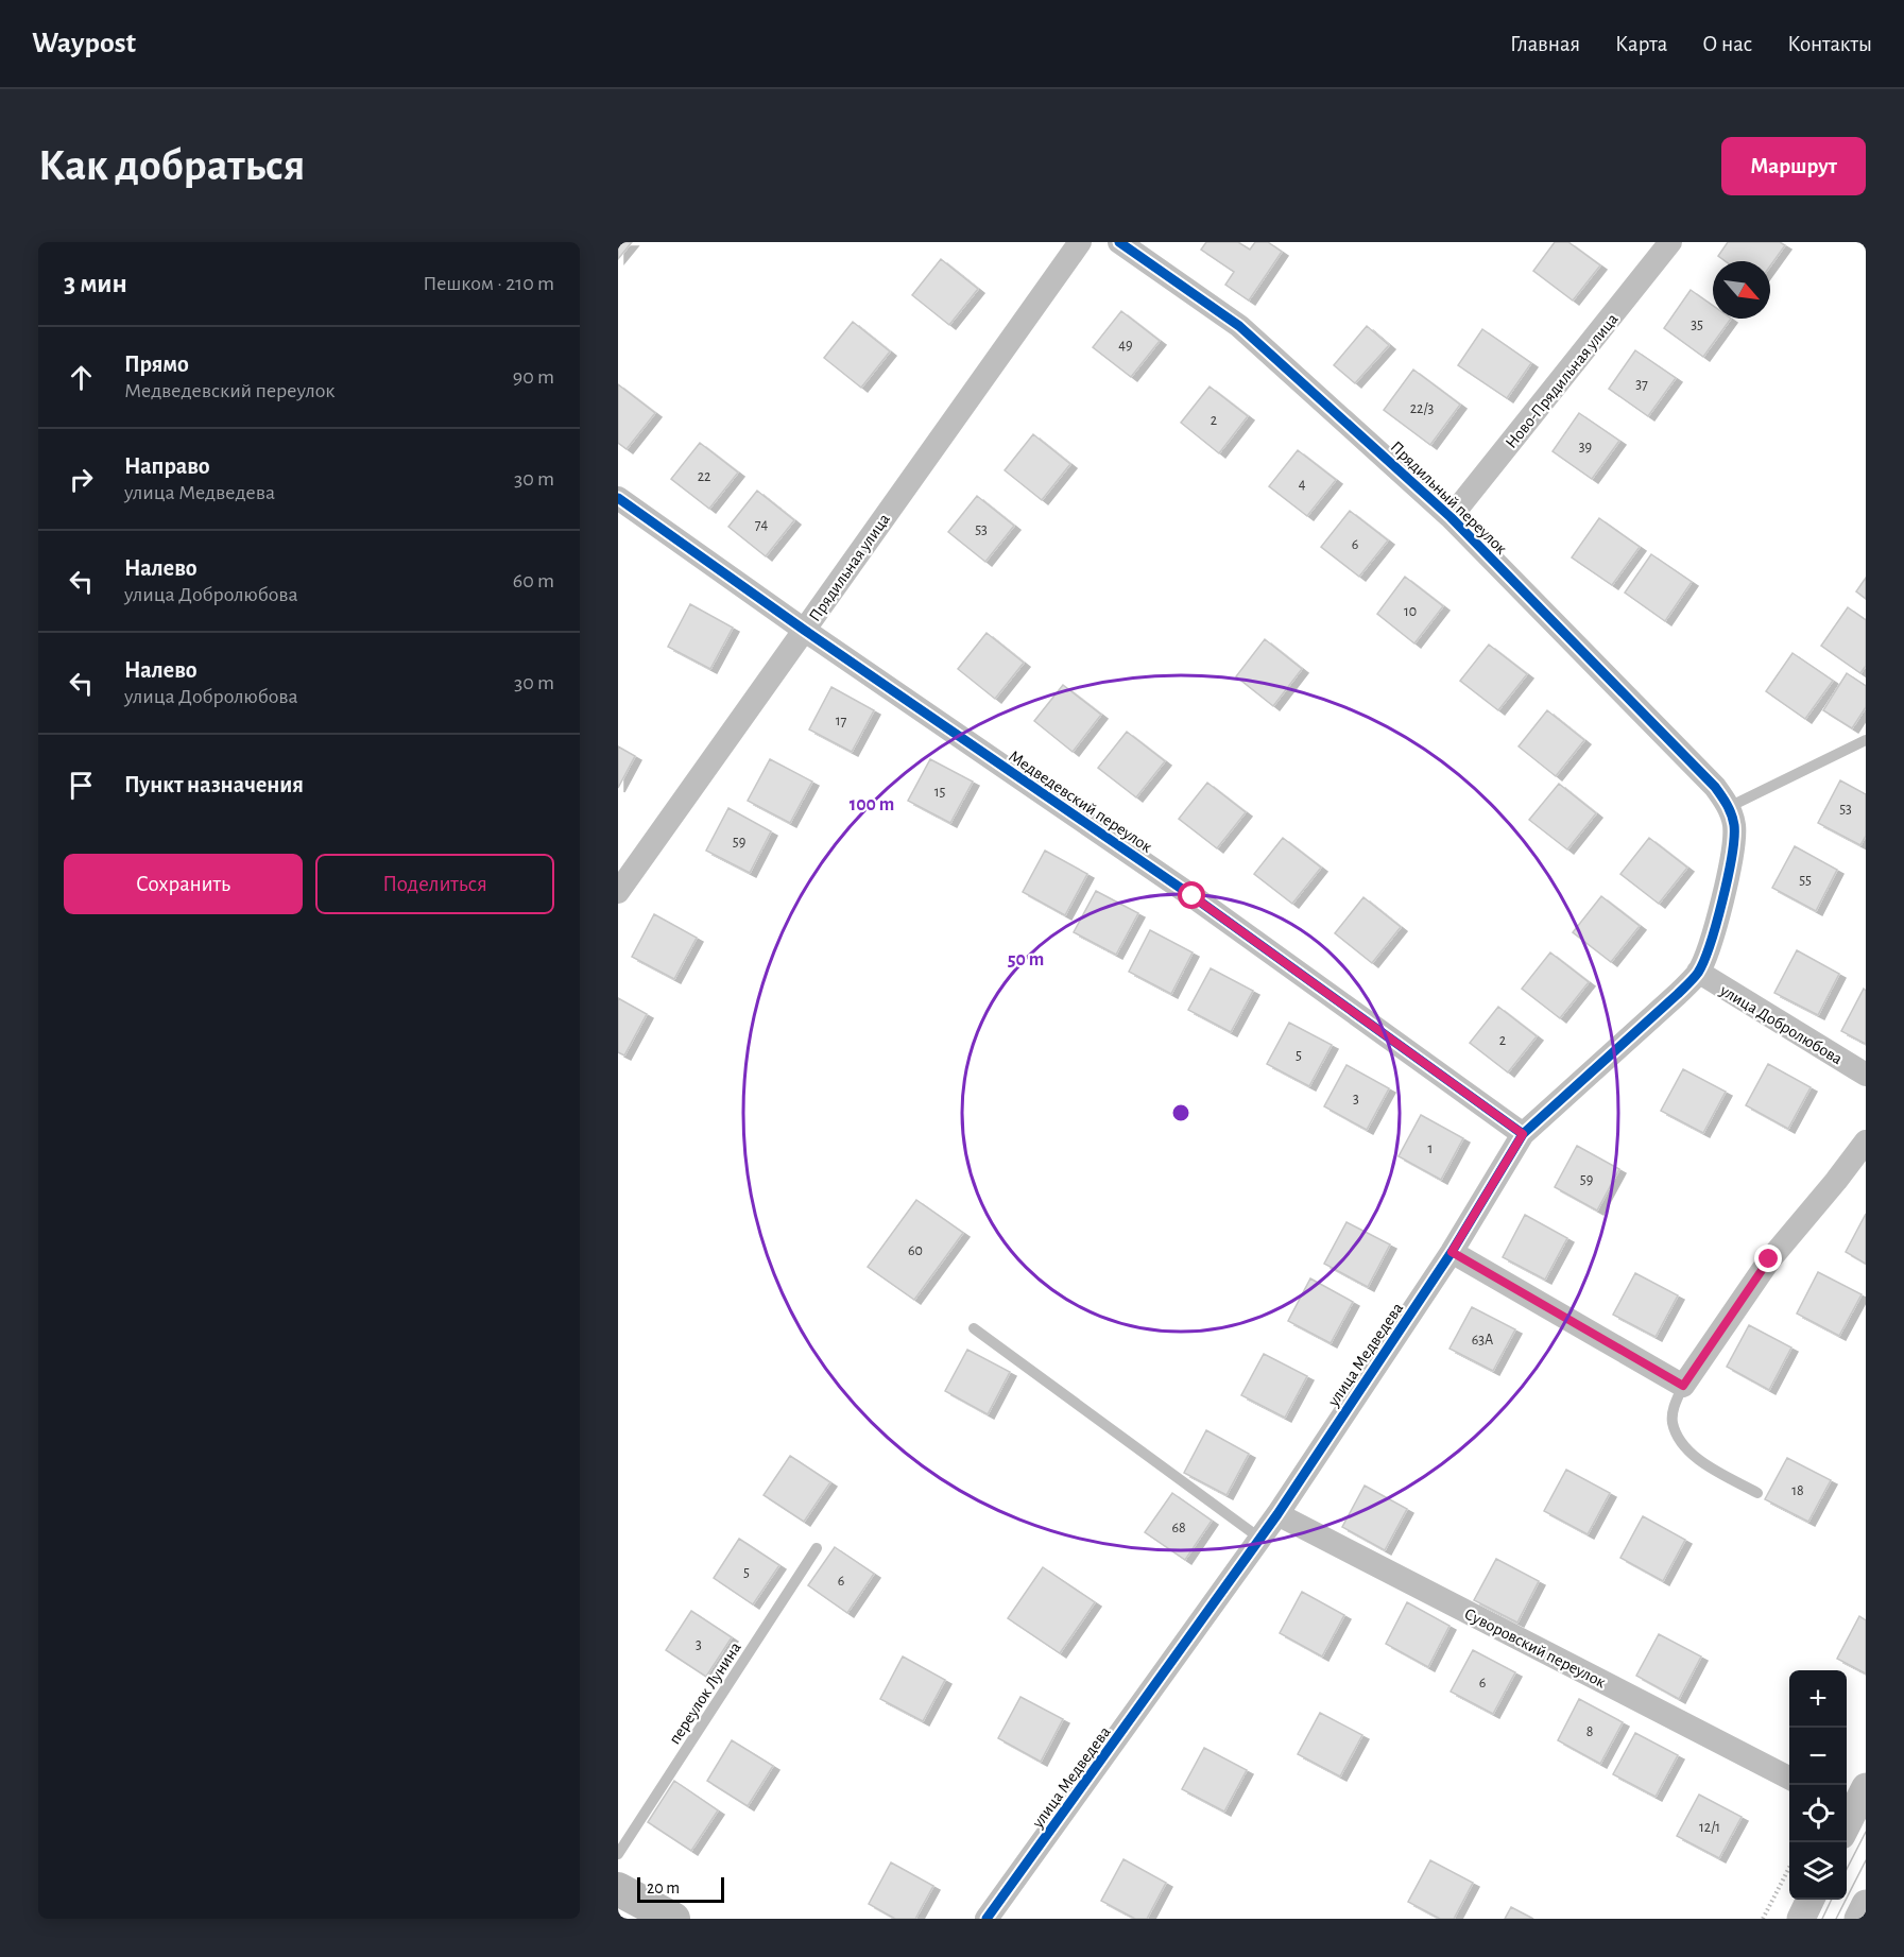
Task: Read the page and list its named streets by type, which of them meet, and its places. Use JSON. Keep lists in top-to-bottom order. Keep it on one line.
{"streets":{"street":["Ново-Прядильная улица","Прядильный переулок","Прядильная улица","Медведевский переулок","улица Добролюбова","улица Медведева","Суворовский переулок"],"lane":["переулок Лунина"]},"crossings":[["Ново-Прядильная улица","Прядильный переулок"],["Прядильный переулок","улица Медведева"],["Прядильная улица","Медведевский переулок"],["Медведевский переулок","улица Медведева"],["улица Добролюбова","улица Медведева"],["улица Медведева","Суворовский переулок"]],"house_numbers":["35","49","37","22/3","2","39","22","4","74","53","6","10","17","15","53","59","55","2","5","3","1","59","60","63А","18","68","5","6","3","6","8","12/1"],"scale_bar":"20 m","north":"bottom right","page":{"header":"Waypost","nav":["Главная","Карта","О нас","Контакты"],"buttons":["Маршрут",["Сохранить","Поделиться"]],"title":"Как добраться","heading":["3 мин","Пешком · 210 m"],"list":[["Прямо","Медведевский переулок","90 m"],["Направо","улица Медведева","30 m"],["Налево","улица Добролюбова","60 m"],["Налево","улица Добролюбова","30 m"],"Пункт назначения"],"map_buttons":["+","−"],"scale":"20 m"},"rings":["100 m","50 m"]}
